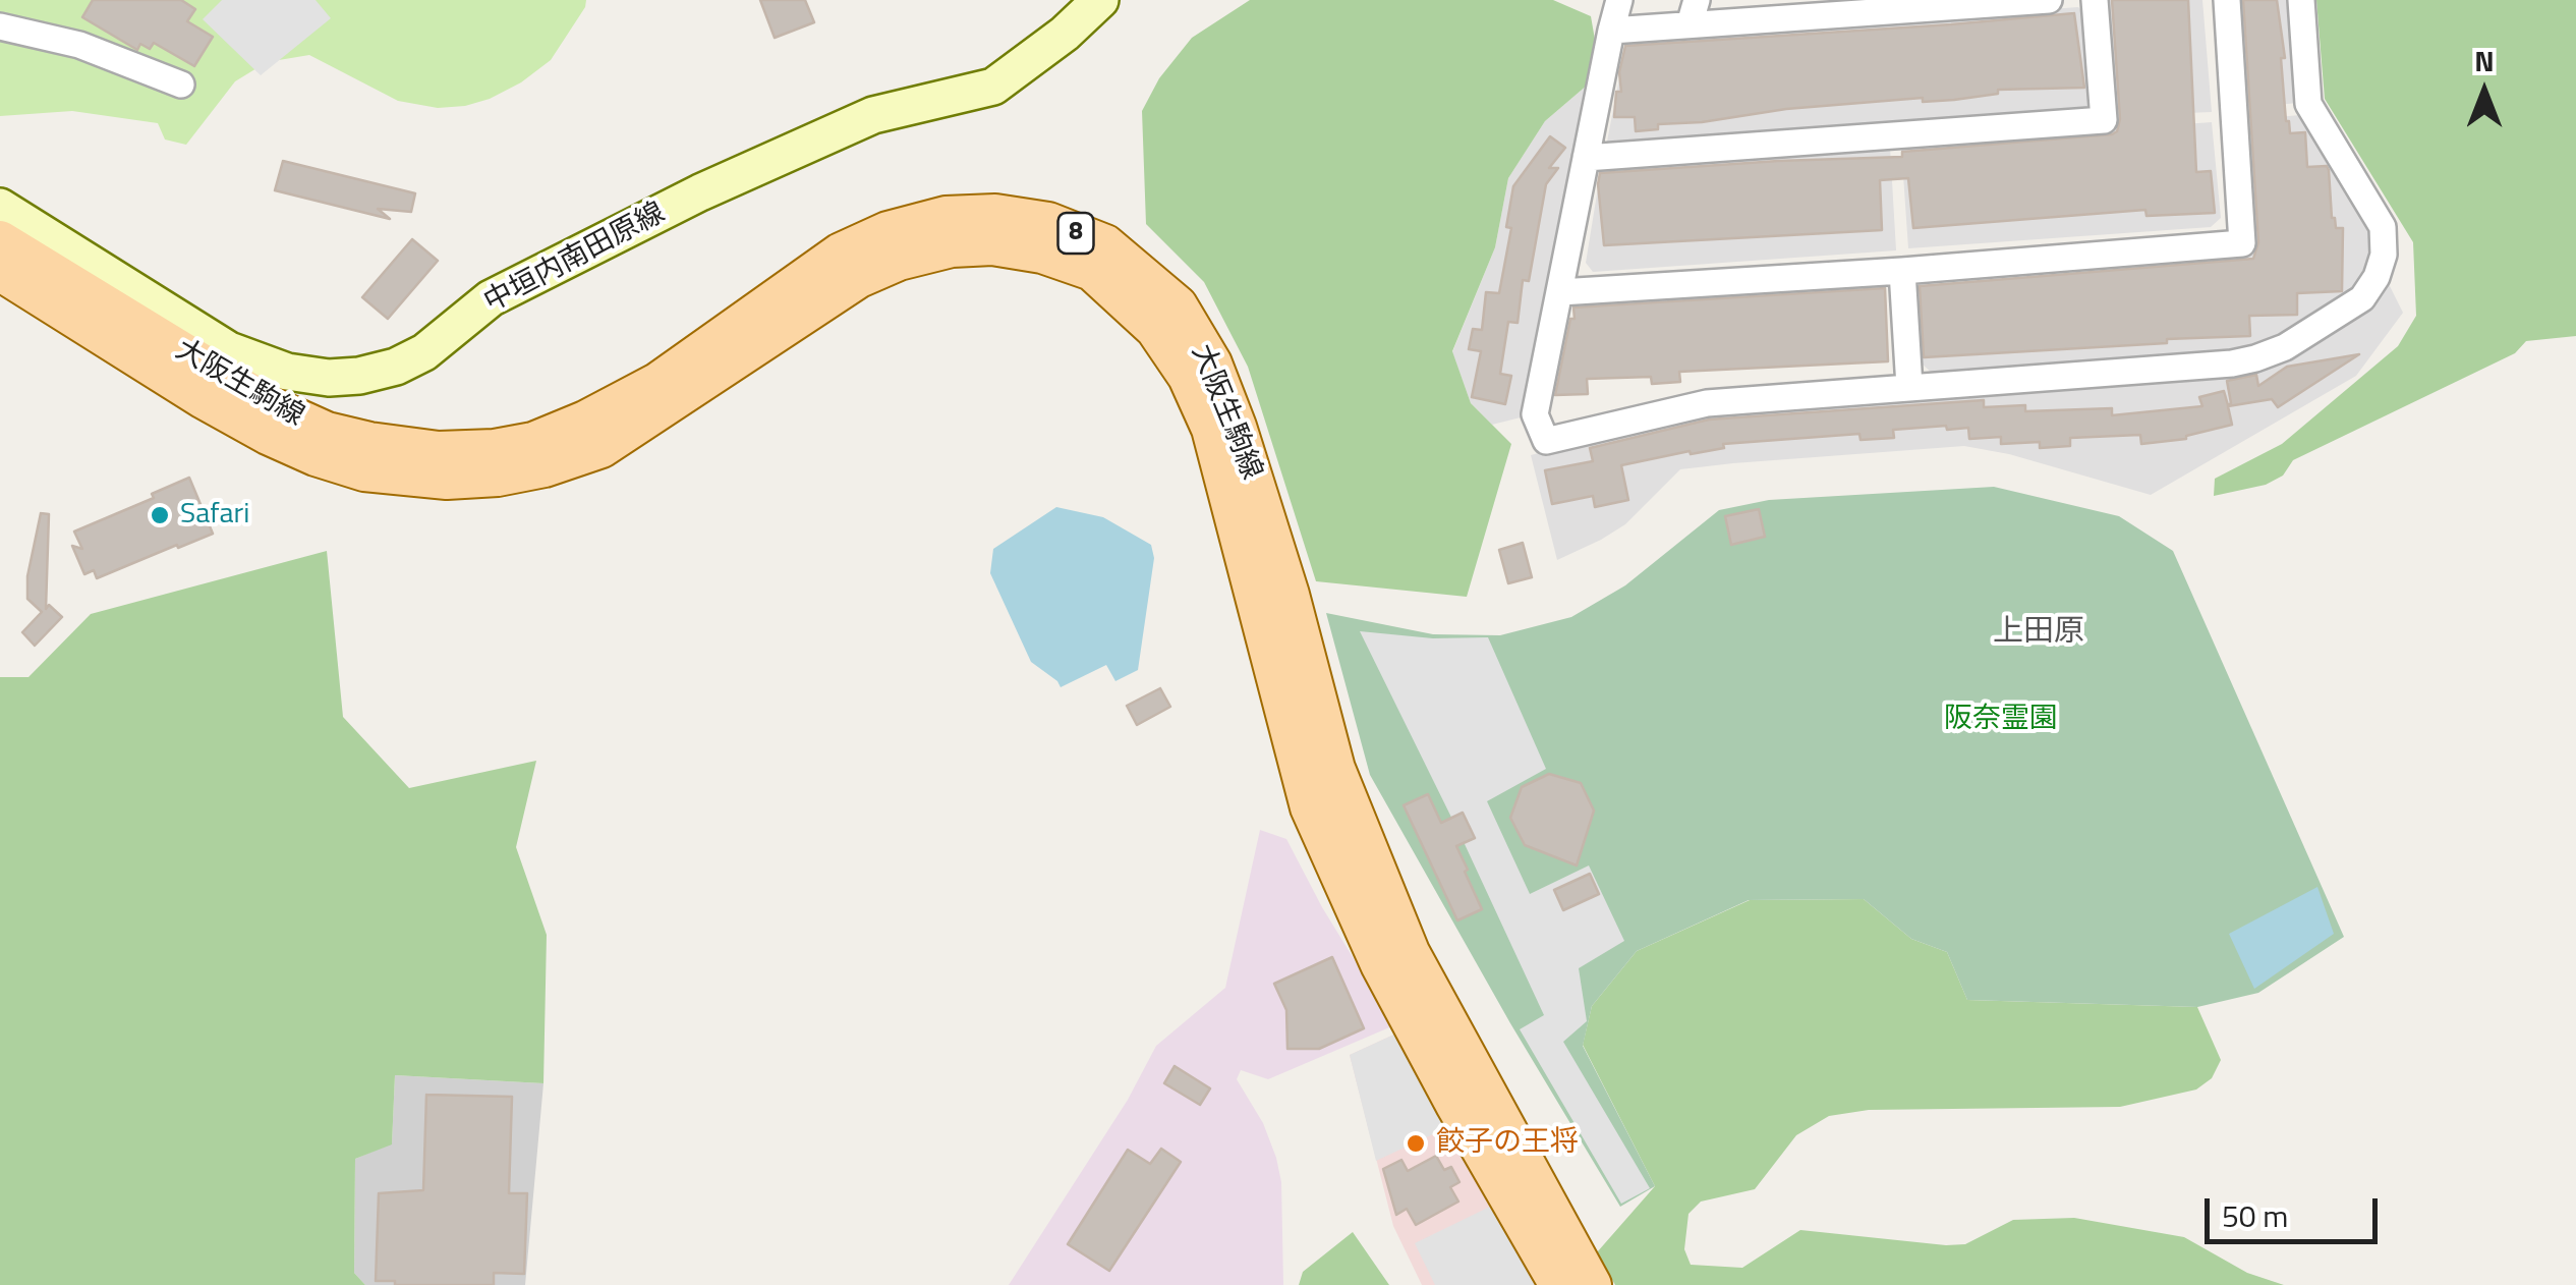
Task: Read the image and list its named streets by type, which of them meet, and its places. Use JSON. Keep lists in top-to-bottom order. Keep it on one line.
{"streets":{"main road":["8","中垣内南田原線","大阪生駒線"]},"districts":["上田原"],"parks":["阪奈霊園"],"places":["Safari","餃子の王将"],"scale_bar":"50 m","north":"top"}
